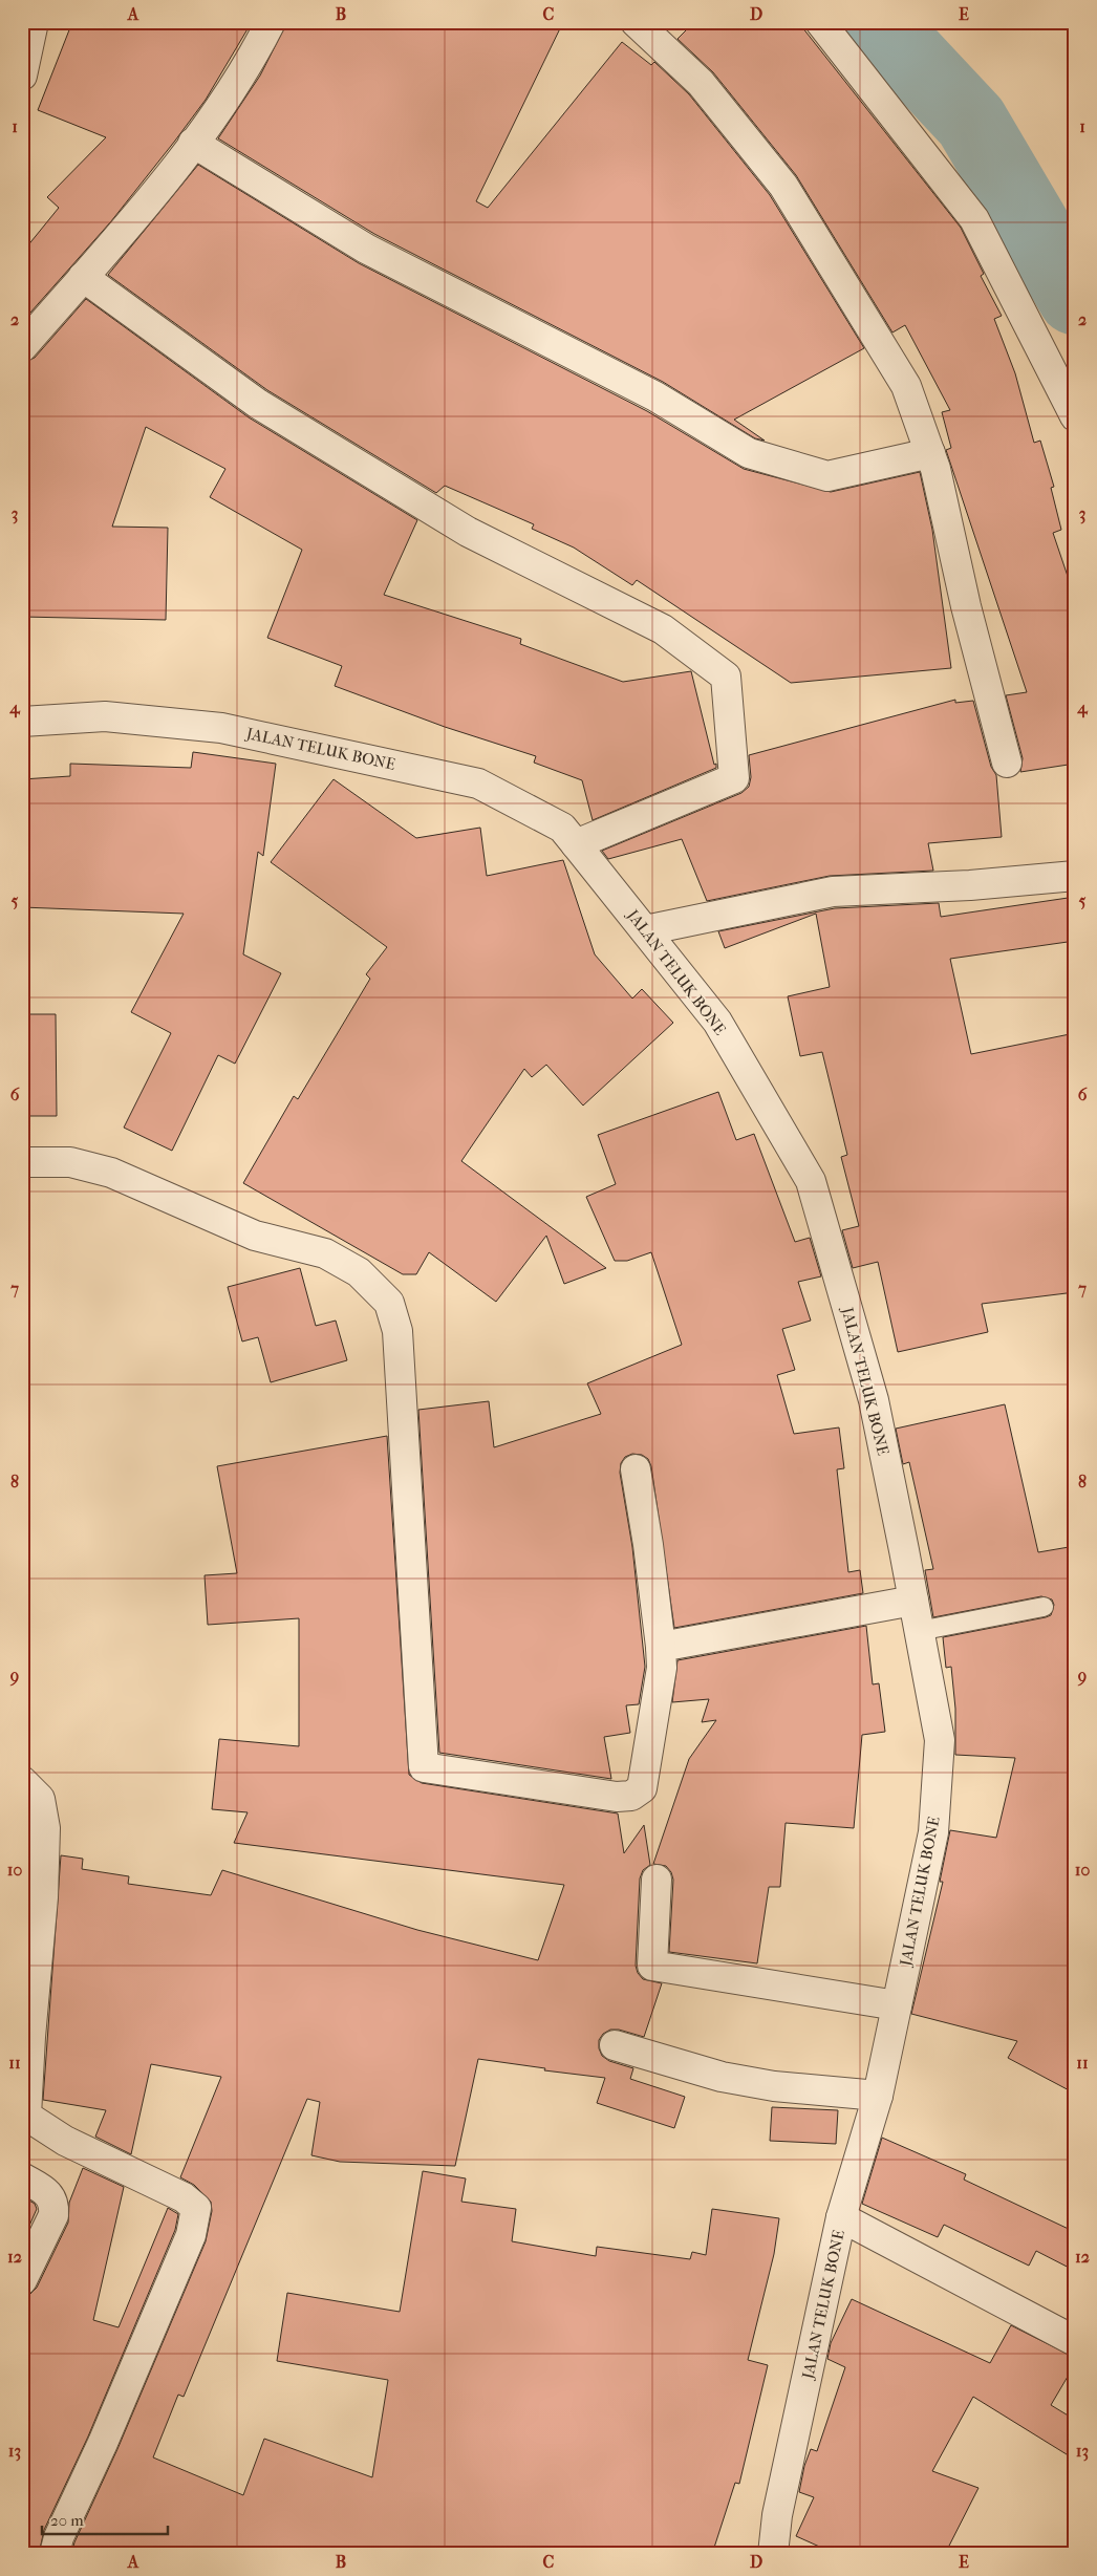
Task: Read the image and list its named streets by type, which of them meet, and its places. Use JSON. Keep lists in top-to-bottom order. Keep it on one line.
{"streets":{"street":["JALAN TELUK BONE"]},"scale_bar":"20 m","grid":{"columns":["A","B","C","D","E"],"rows":["1","2","3","4","5","6","7","8","9","10","11","12","13"]}}
